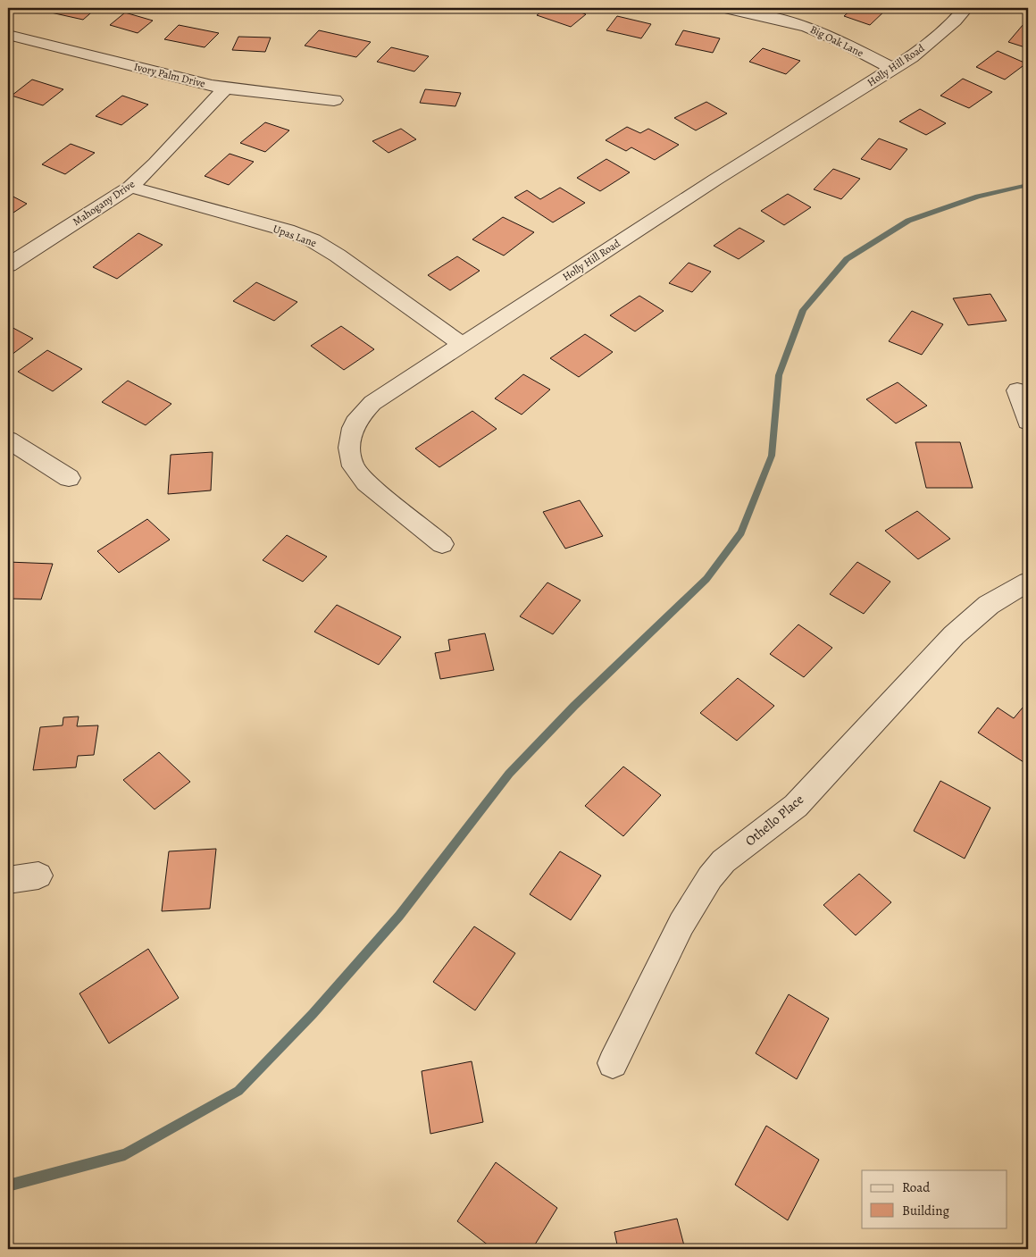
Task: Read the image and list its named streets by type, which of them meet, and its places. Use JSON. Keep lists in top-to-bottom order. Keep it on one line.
{"streets":{"street":["Big Oak Lane","Holly Hill Road","Ivory Palm Drive","Mahogany Drive","Upas Lane","Othello Place"]},"crossings":[["Big Oak Lane","Holly Hill Road"],["Holly Hill Road","Upas Lane"],["Ivory Palm Drive","Mahogany Drive"],["Mahogany Drive","Upas Lane"]],"legend":["Road","Building"]}
